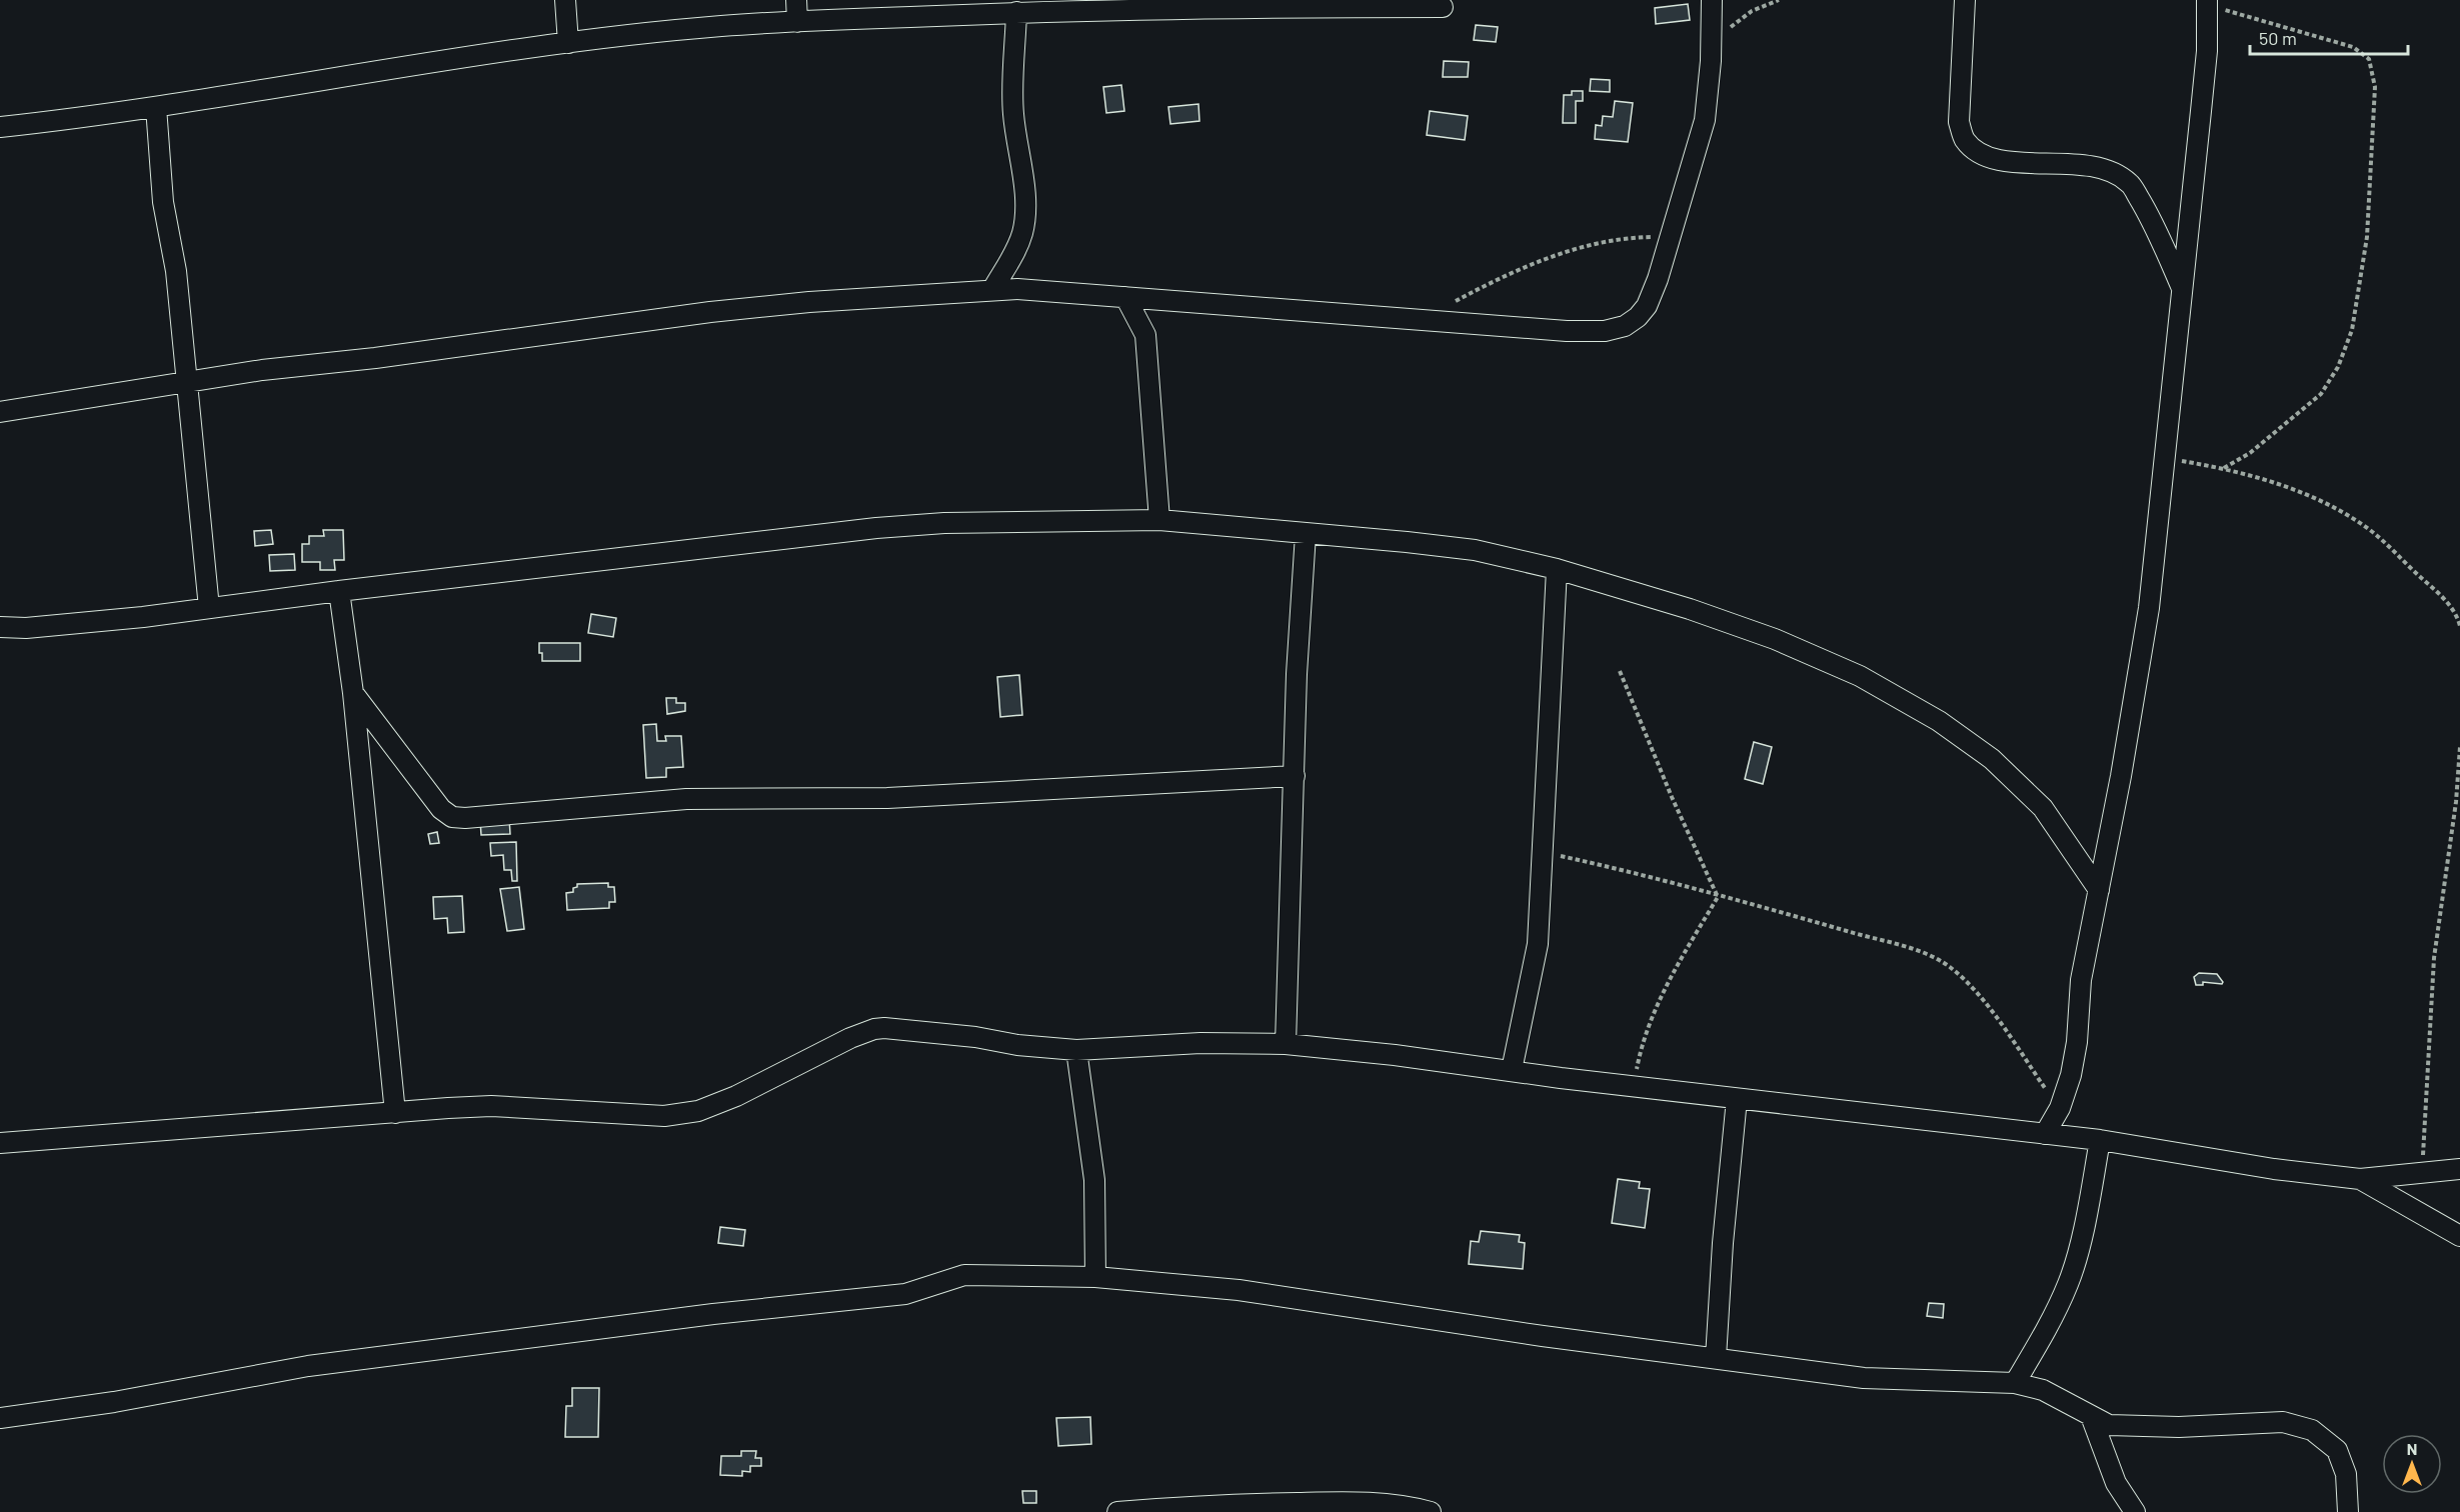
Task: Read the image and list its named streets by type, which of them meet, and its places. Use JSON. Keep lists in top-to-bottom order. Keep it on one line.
{"scale_bar":"50 m","north":"top"}
